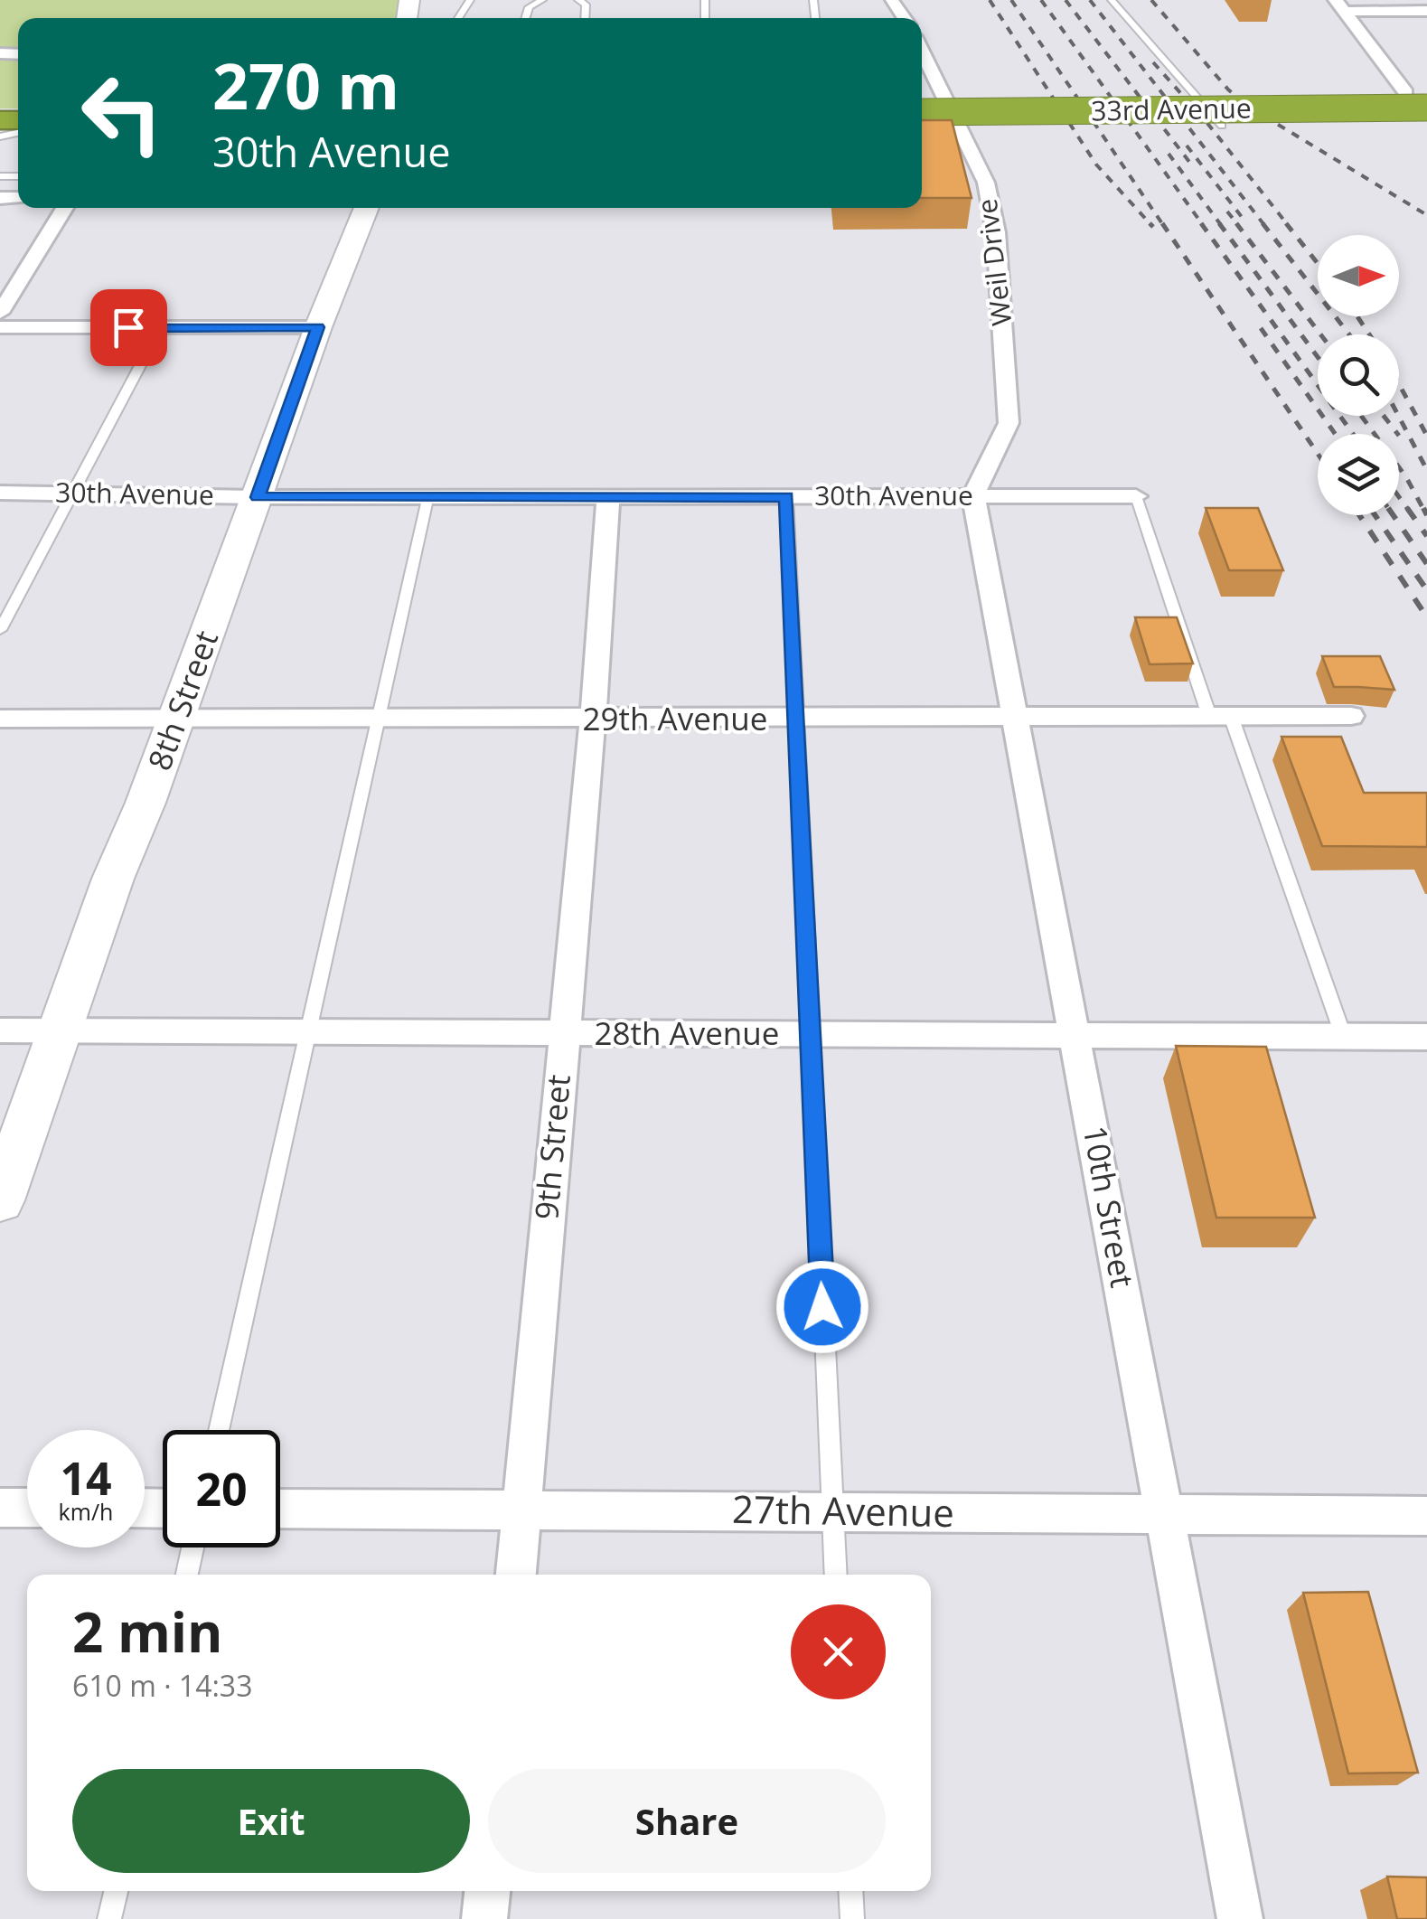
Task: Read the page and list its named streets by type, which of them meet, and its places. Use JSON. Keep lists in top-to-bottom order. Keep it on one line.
{"streets":{"highway":["33rd Avenue"],"main road":["8th Street"],"street":["Weil Drive","30th Avenue","29th Avenue","28th Avenue","9th Street","10th Street","27th Avenue"]},"crossings":[["Weil Drive","30th Avenue"],["Weil Drive","10th Street"],["30th Avenue","8th Street"],["30th Avenue","9th Street"],["30th Avenue","10th Street"],["8th Street","29th Avenue"],["8th Street","28th Avenue"],["29th Avenue","9th Street"],["29th Avenue","10th Street"],["28th Avenue","9th Street"],["28th Avenue","10th Street"],["9th Street","27th Avenue"],["10th Street","27th Avenue"]],"north":"right","page":{"turn":["270 m","30th Avenue"],"speed":"14 km/h","limit":"20","heading":["2 min","610 m · 14:33"],"buttons":["Exit","Share"]}}
